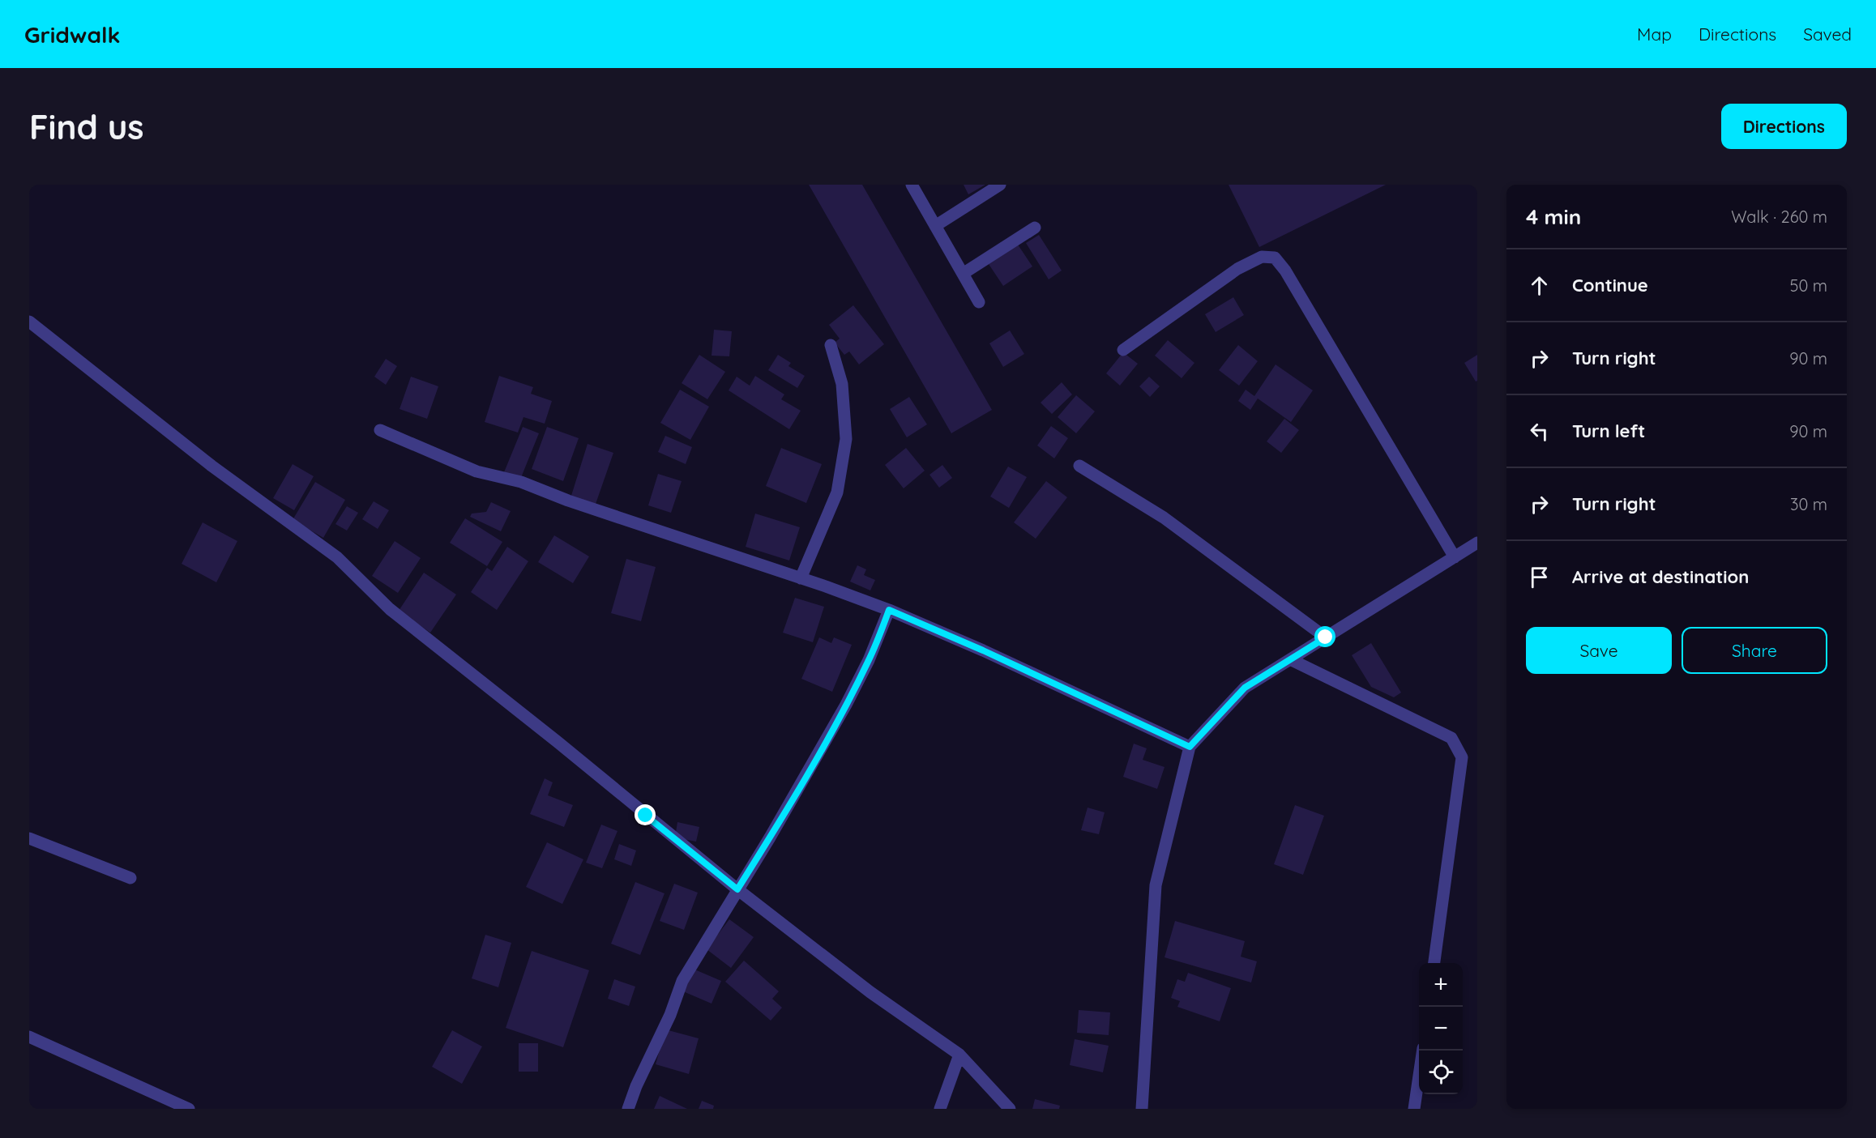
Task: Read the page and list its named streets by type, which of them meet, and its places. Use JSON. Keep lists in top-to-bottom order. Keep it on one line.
{"page":{"header":"Gridwalk","nav":["Map","Directions","Saved"],"buttons":["Directions",["Save","Share"]],"title":"Find us","heading":["4 min","Walk · 260 m"],"list":[["Continue","50 m"],["Turn right","90 m"],["Turn left","90 m"],["Turn right","30 m"],"Arrive at destination"],"map_buttons":["+","−"]}}
